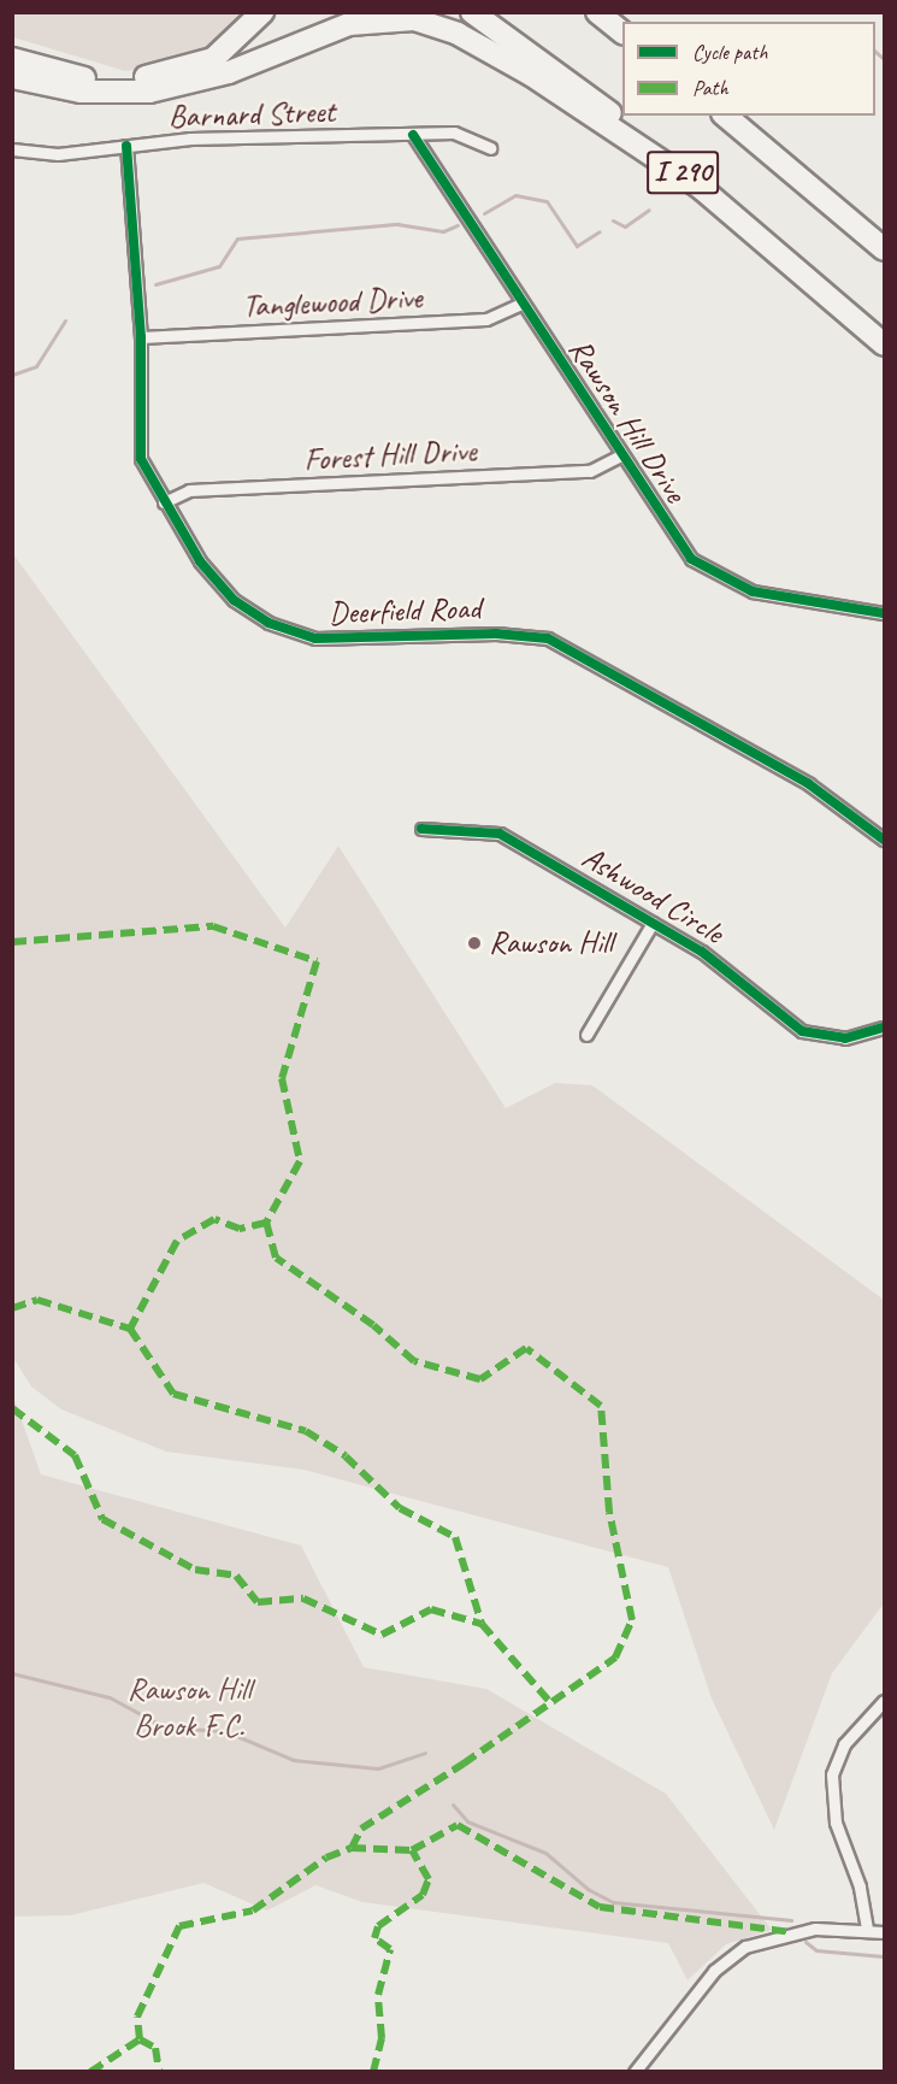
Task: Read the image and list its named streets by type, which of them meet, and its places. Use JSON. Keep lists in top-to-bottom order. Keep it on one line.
{"streets":{"highway":["I 290"],"street":["Barnard Street","Tanglewood Drive","Rawson Hill Drive","Forest Hill Drive","Deerfield Road","Ashwood Circle"]},"crossings":[["Barnard Street","Rawson Hill Drive"],["Barnard Street","Deerfield Road"],["Tanglewood Drive","Rawson Hill Drive"],["Tanglewood Drive","Deerfield Road"],["Rawson Hill Drive","Forest Hill Drive"],["Forest Hill Drive","Deerfield Road"]],"parks":["Rawson Hill Brook F.C."],"places":["Rawson Hill"],"legend":["Cycle path","Path"]}
